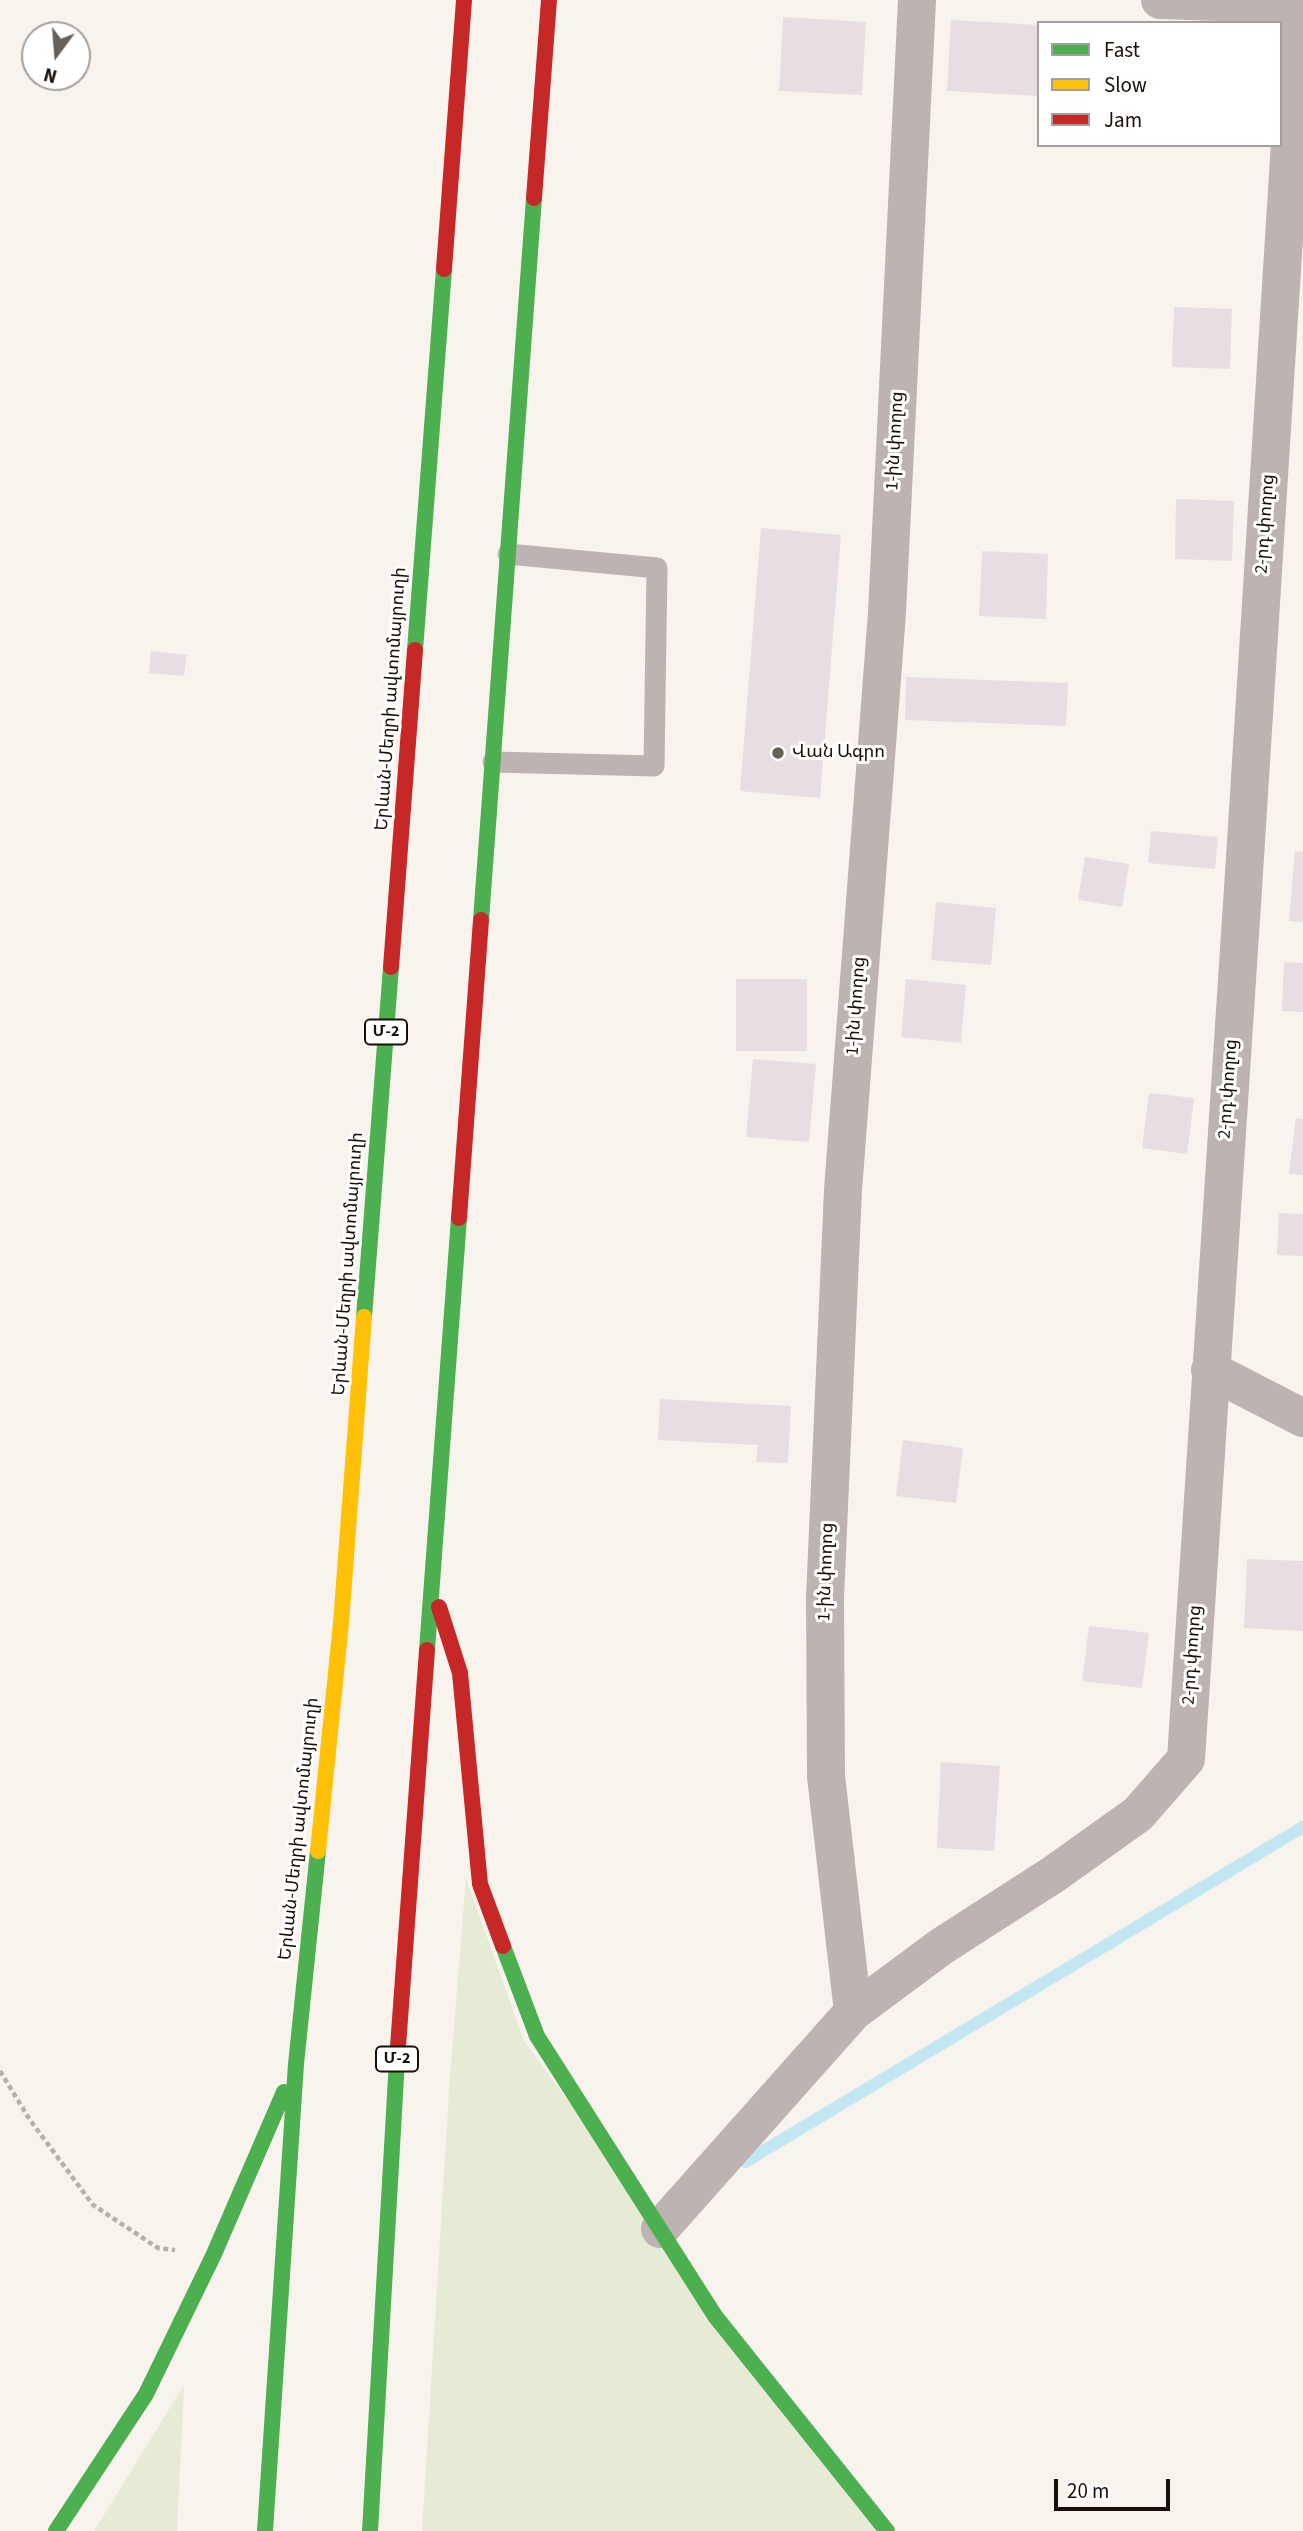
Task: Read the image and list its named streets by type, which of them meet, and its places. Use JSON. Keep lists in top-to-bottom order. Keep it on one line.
{"streets":{"highway":["Երևան-Մեղրի ավտոմայրուղի","Մ-2"],"street":["1-ին փողոց","2-րդ փողոց"]},"crossings":[["1-ին փողոց","2-րդ փողոց"]],"places":["Վան Ագրո"],"legend":["Fast","Slow","Jam"],"scale_bar":"20 m","north":"bottom"}
